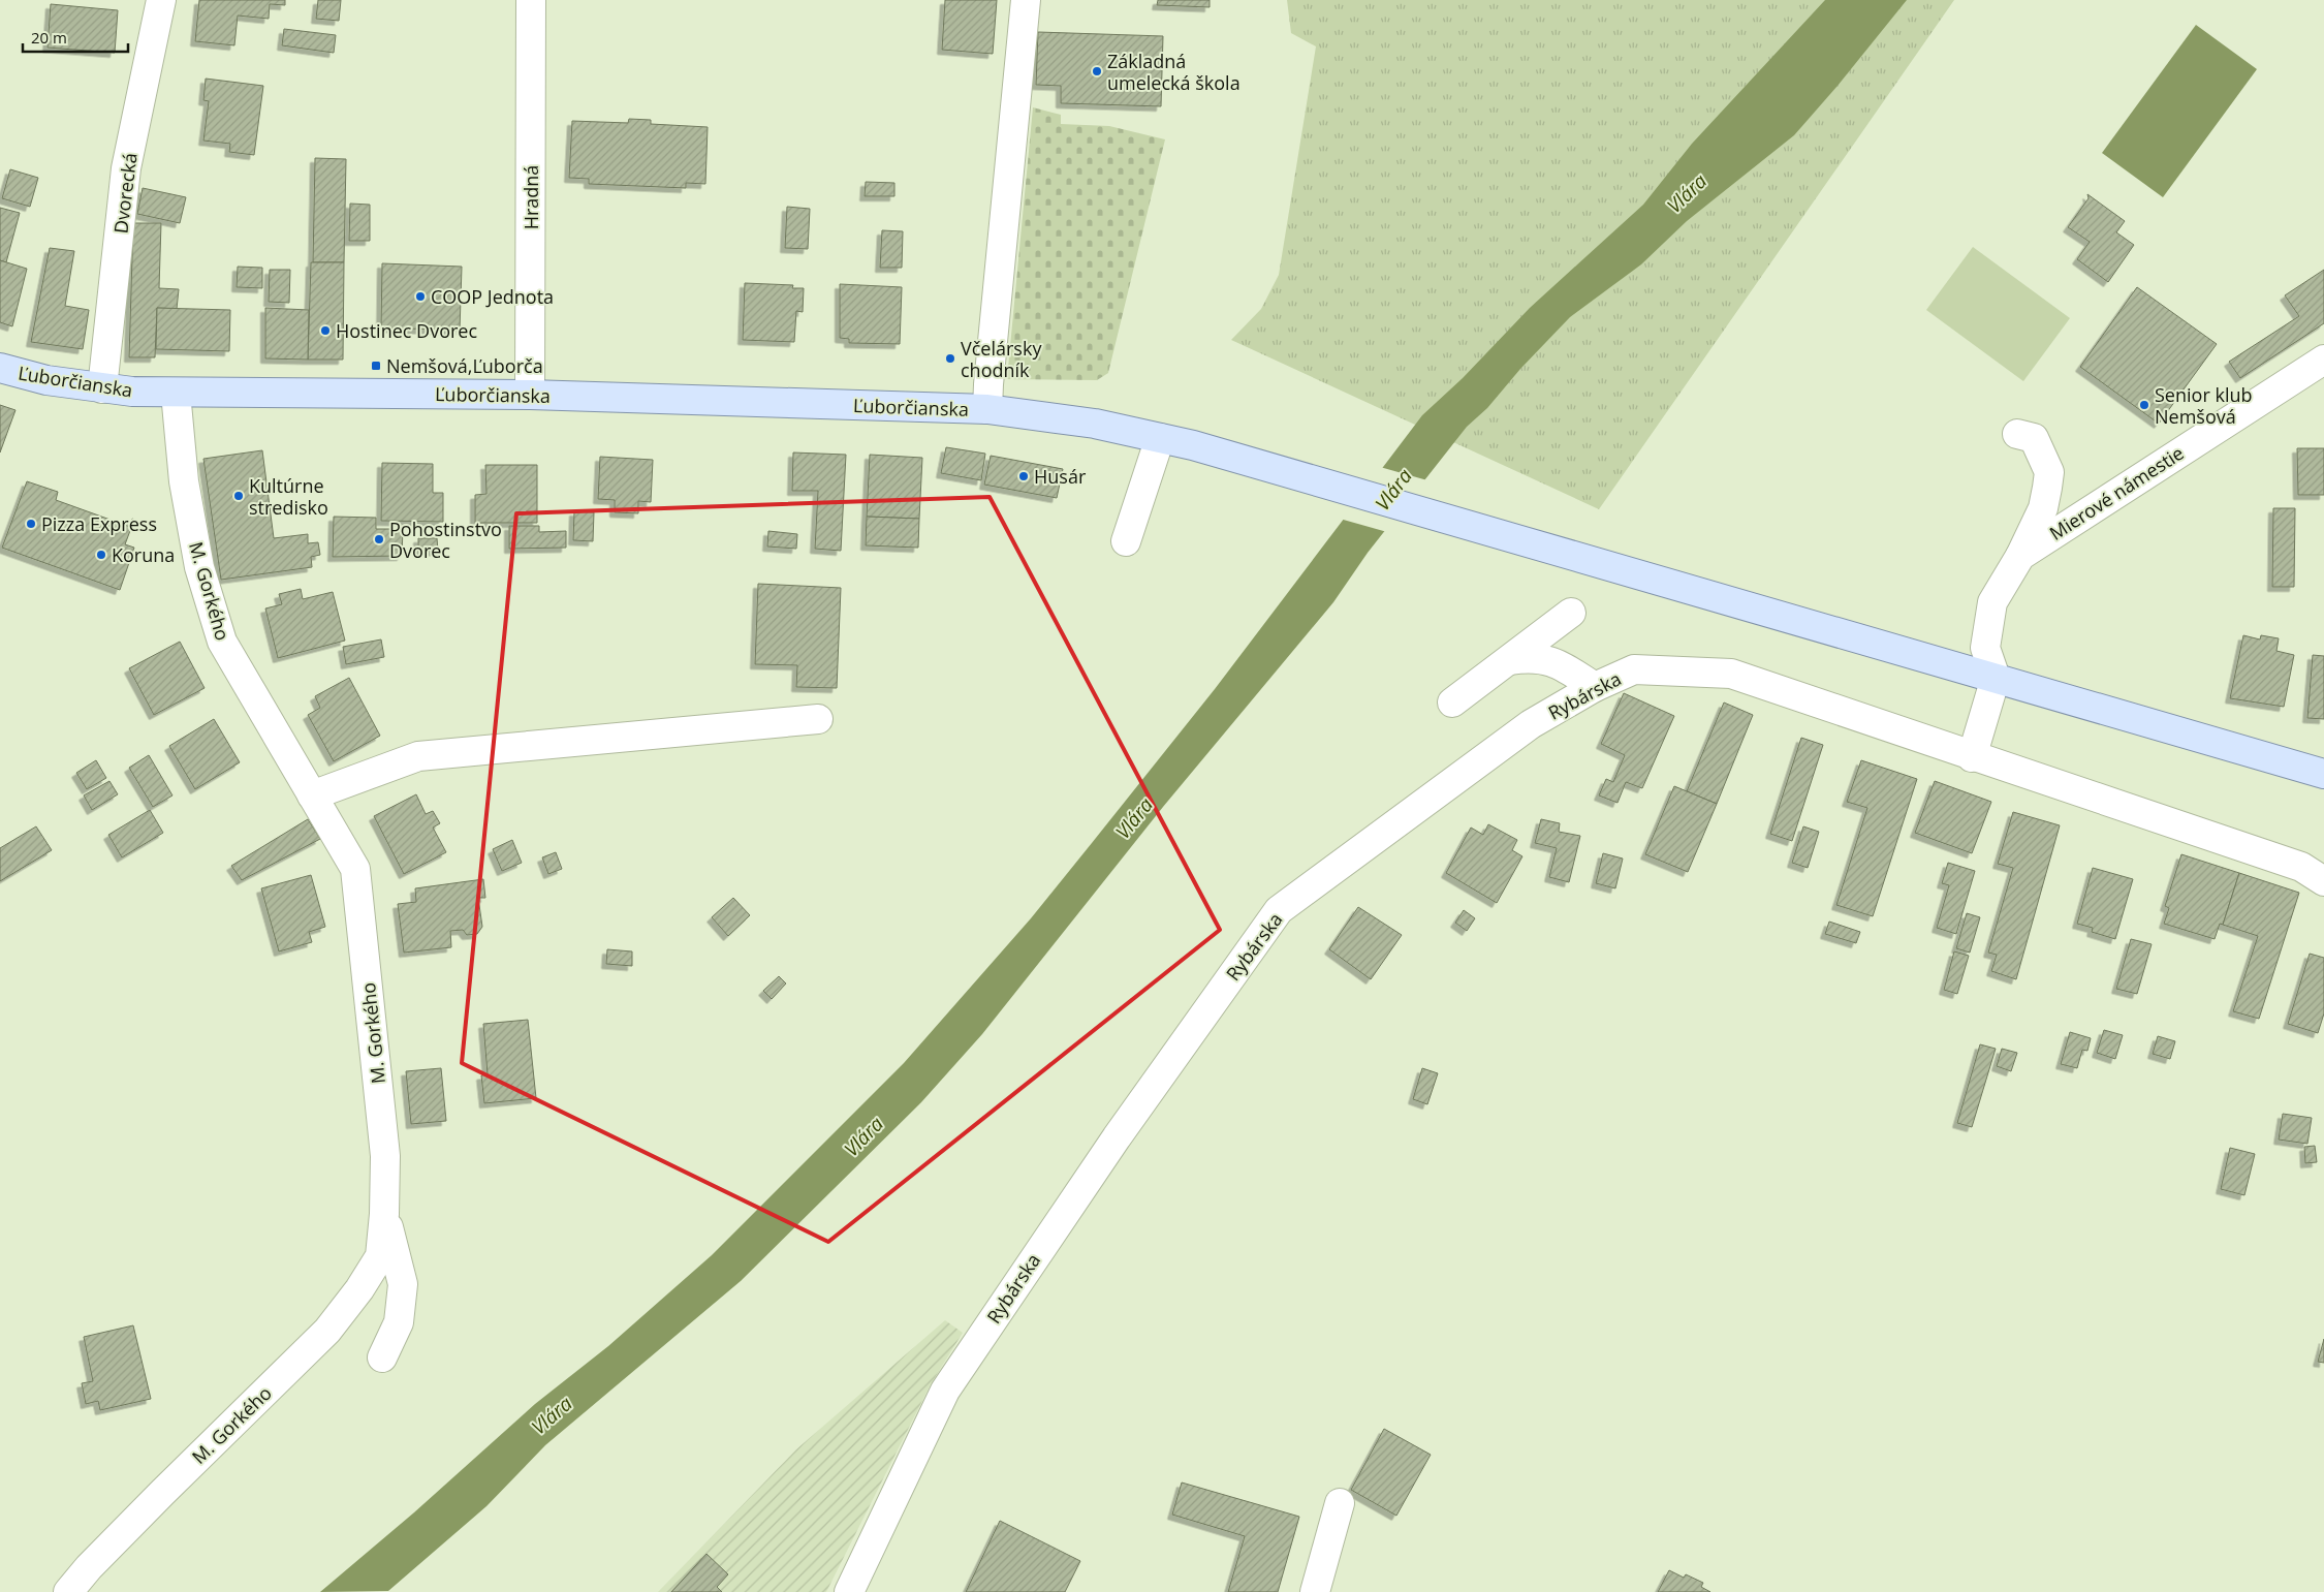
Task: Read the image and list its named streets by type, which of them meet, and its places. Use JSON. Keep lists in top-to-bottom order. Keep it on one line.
{"streets":{"main road":["Ľuborčianska"],"street":["Dvorecká","Hradná","Mierové námestie","M. Gorkého","Rybárska"]},"crossings":[["Dvorecká","Ľuborčianska"],["Hradná","Ľuborčianska"],["Ľuborčianska","Mierové námestie"],["Ľuborčianska","M. Gorkého"]],"water":["Vlára"],"places":{"other":["Základná umelecká škola","COOP Jednota","Hostinec Dvorec","Včelársky chodník","Senior klub Nemšová","Husár","Kultúrne stredisko","Pizza Express","Pohostinstvo Dvorec","Koruna"],"transit":["Nemšová,Ľuborča"]},"scale_bar":"20 m"}
